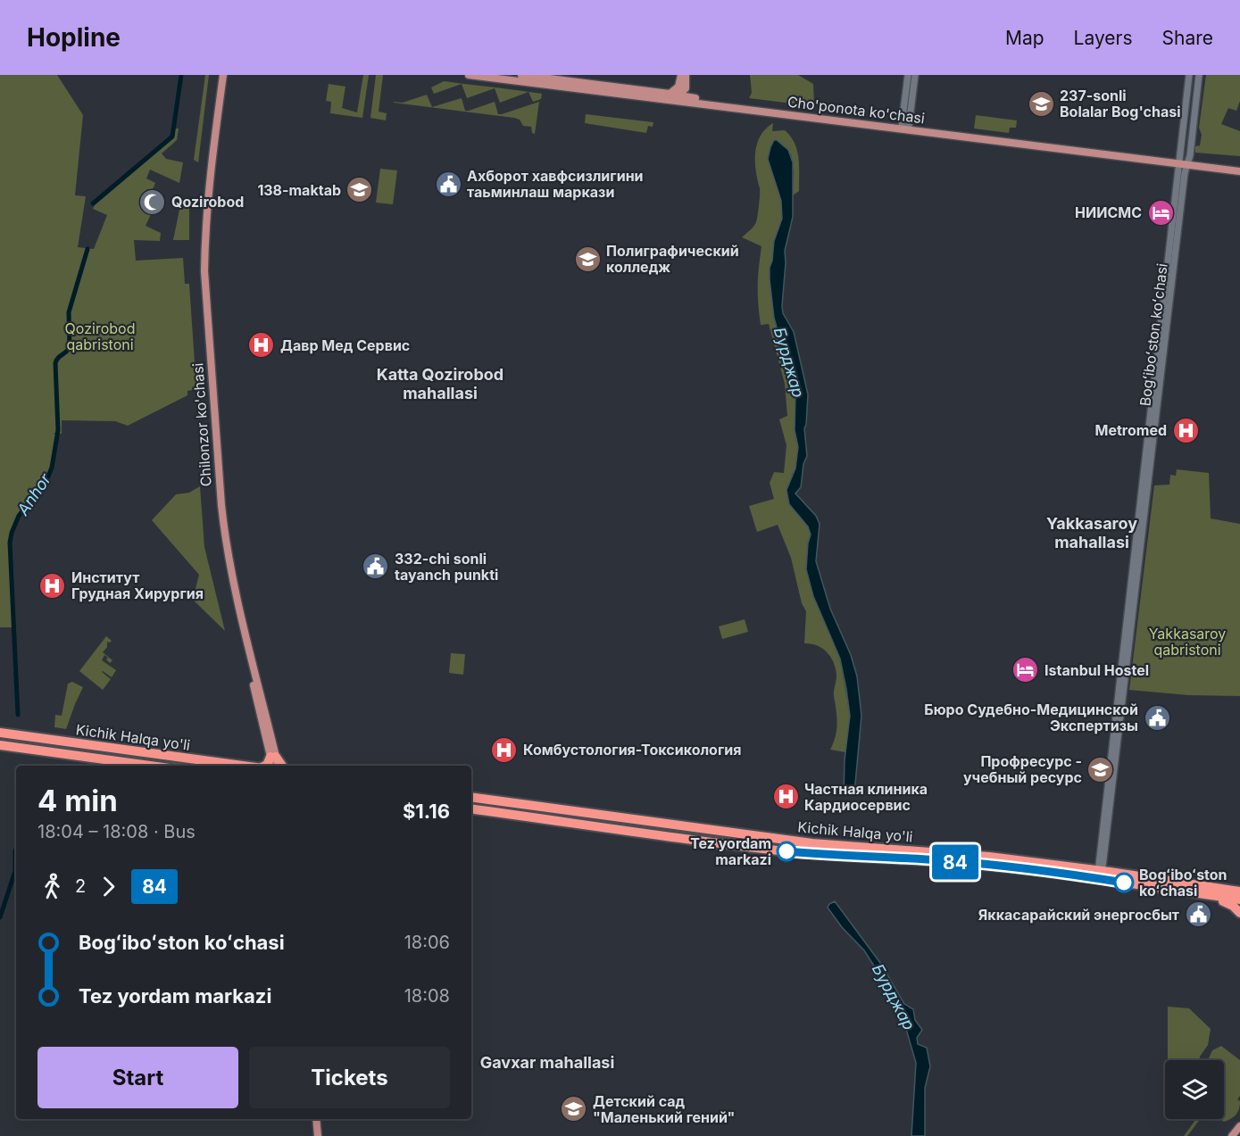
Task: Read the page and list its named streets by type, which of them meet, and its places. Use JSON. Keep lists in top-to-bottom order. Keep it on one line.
{"streets":{"highway":["Kichik Halqa yo'li"],"main road":["Cho'ponota ko'chasi","Chilonzor ko'chasi"],"street":["Bogʻiboʻston koʻchasi"]},"crossings":[["Cho'ponota ko'chasi","Bogʻiboʻston koʻchasi"],["Bogʻiboʻston koʻchasi","Kichik Halqa yo'li"]],"districts":["Katta Qozirobod mahallasi","Yakkasaroy mahallasi","Gavxar mahallasi"],"water":["Бурджар","Anhor"],"parks":["Qozirobod qabristoni","Yakkasaroy qabristoni"],"places":{"school or university":["237-sonli Bolalar Bog'chasi","138-maktab","Полиграфический колледж","Профресурс - учебный ресурс","Детский сад \"Маленький гений\""],"public building":["Ахборот хавфсизлигини таьминлаш маркази","332-chi sonli tayanch punkti","Бюро Судебно-Медицинской Экспертизы","Яккасарайский энергосбыт"],"mosque":["Qozirobod"],"hotel":["НИИСМС","Istanbul Hostel"],"hospital":["Давр Мед Сервис","Metromed","Институт Грудная Хирургия","Комбустология-Токсикология","Частная клиника Кардиосервис"],"other":["Tez yordam markazi","Bogʻiboʻston koʻchasi"]},"lines":["bus line 84"],"page":{"header":"Hopline","nav":["Map","Layers","Share"],"on_map":"84","heading":["4 min","18:04 – 18:08 · Bus","$1.16"],"legs":["2","84"],"list":[{"name":"Bogʻiboʻston koʻchasi","value":"18:06"},{"name":"Tez yordam markazi","value":"18:08"}],"buttons":["Start","Tickets"]}}
